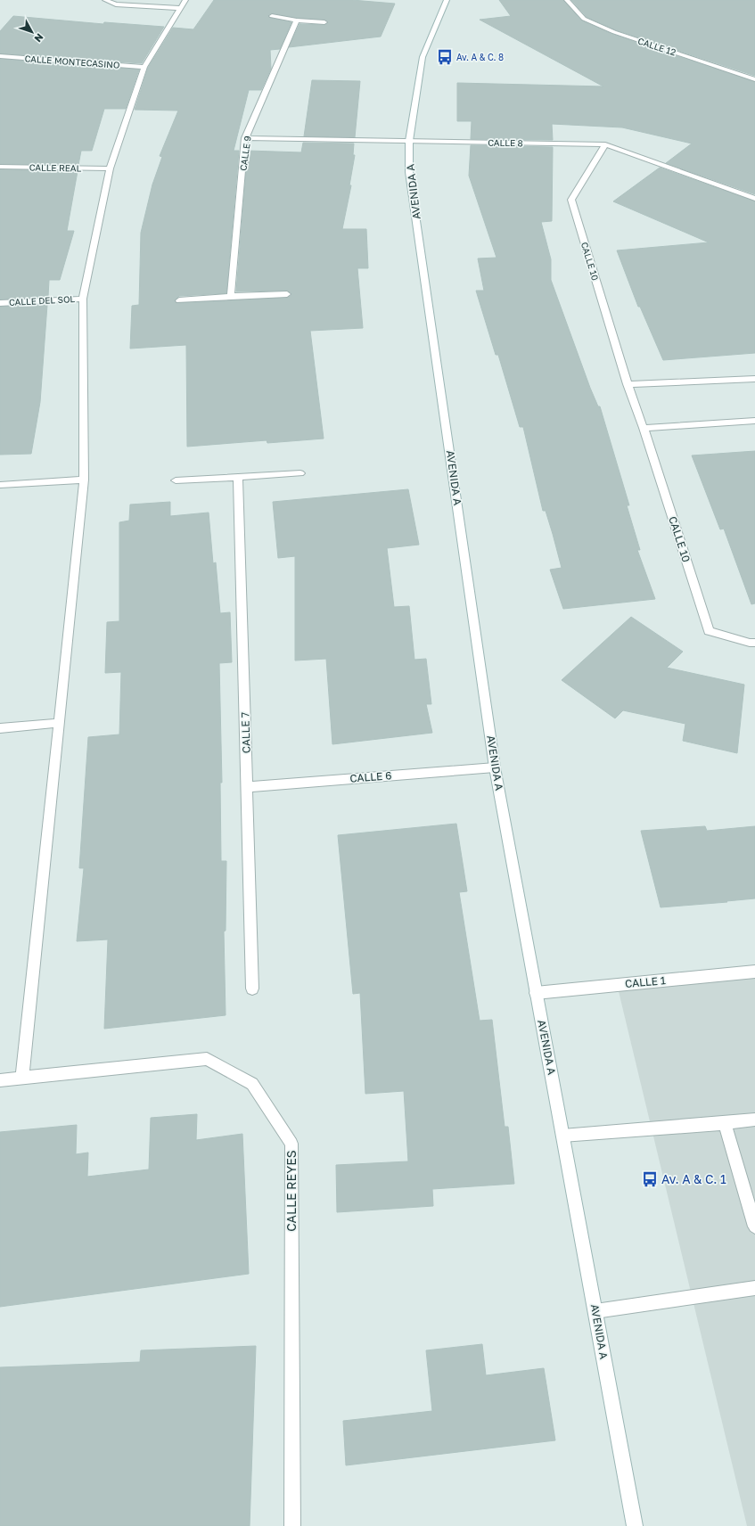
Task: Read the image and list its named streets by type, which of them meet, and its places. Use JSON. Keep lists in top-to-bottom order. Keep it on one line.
{"streets":{"street":["CALLE 12","CALLE MONTECASINO","CALLE 8","CALLE 9","CALLE REAL","AVENIDA A","CALLE 10","CALLE DEL SOL","CALLE 7","CALLE 6","CALLE 1","CALLE REYES"]},"crossings":[["CALLE 8","CALLE 9"],["CALLE 8","AVENIDA A"],["CALLE 8","CALLE 10"],["AVENIDA A","CALLE 6"],["AVENIDA A","CALLE 1"],["CALLE 7","CALLE 6"]],"places":{"bus stop":["Av. A & C. 8","Av. A & C. 1"]},"north":"bottom right"}
